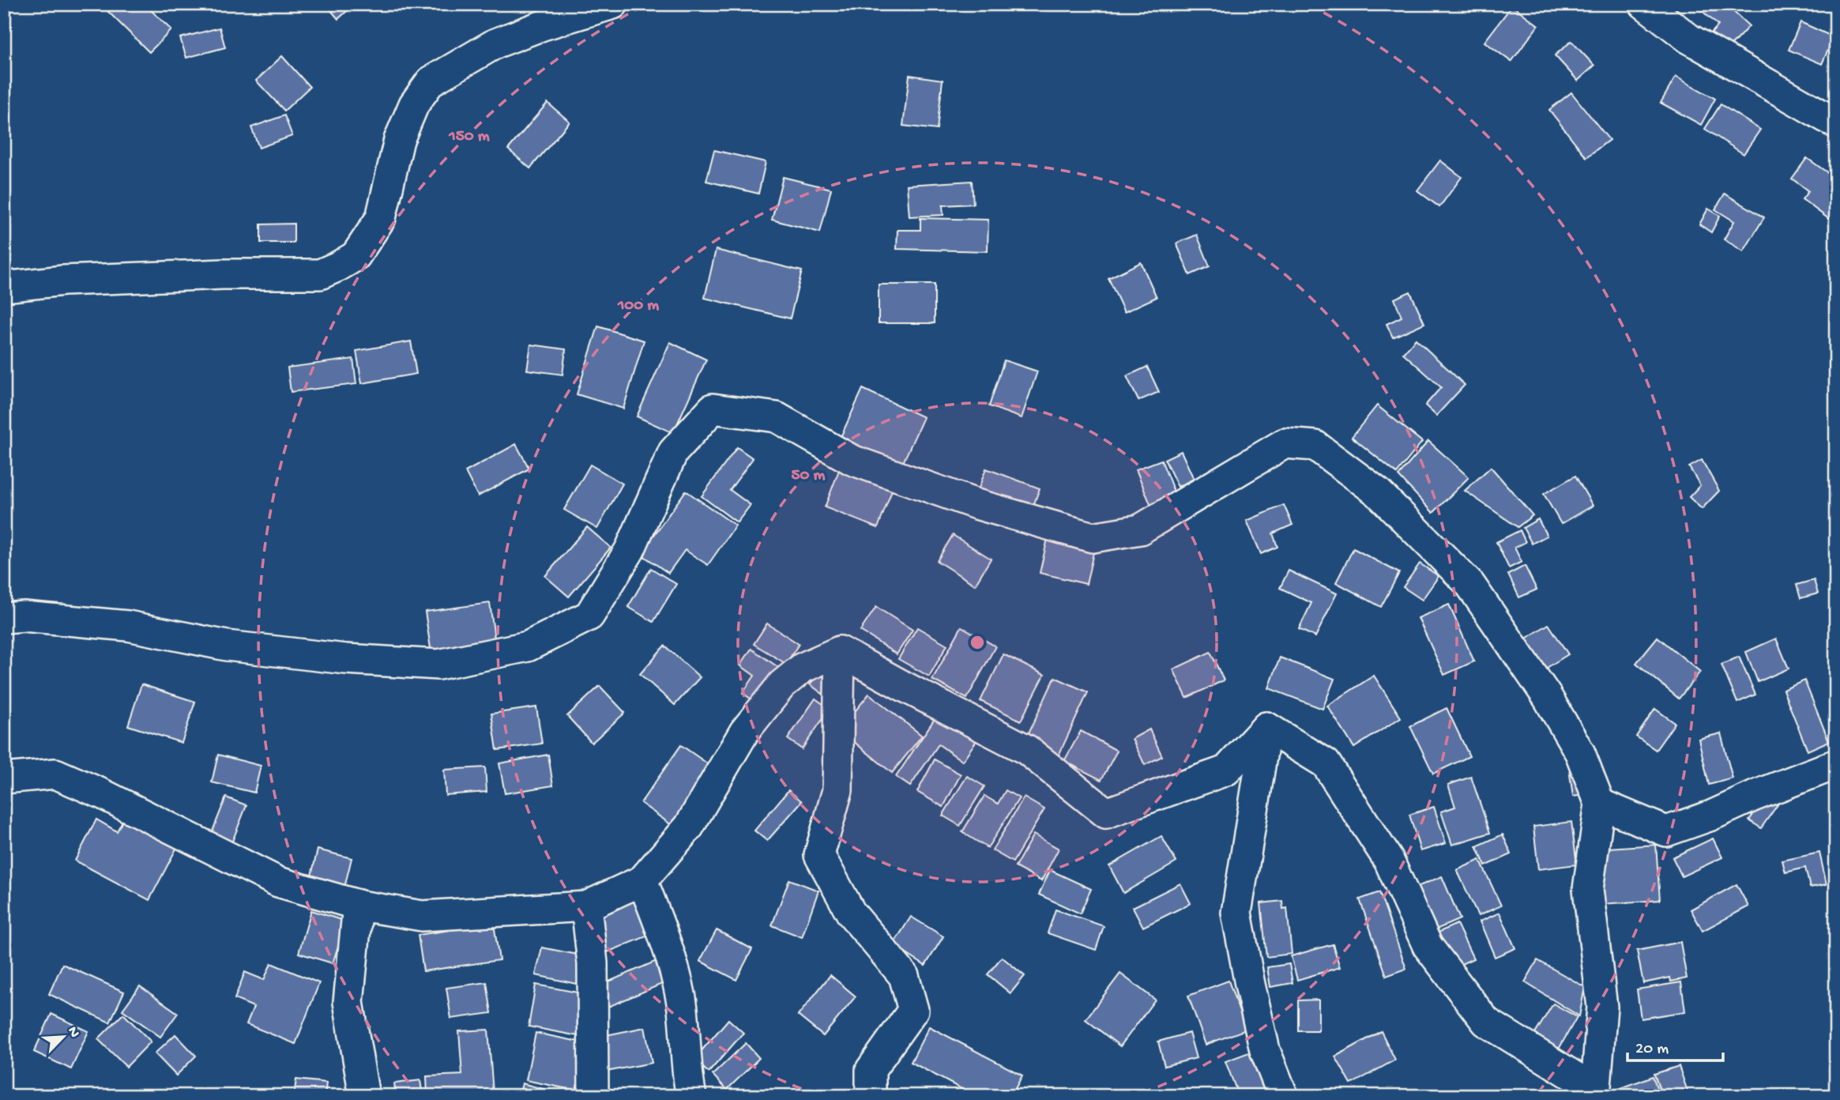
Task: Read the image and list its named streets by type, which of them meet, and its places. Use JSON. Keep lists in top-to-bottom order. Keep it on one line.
{"scale_bar":"20 m","north":"top right","rings":["150 m","100 m","50 m"]}
